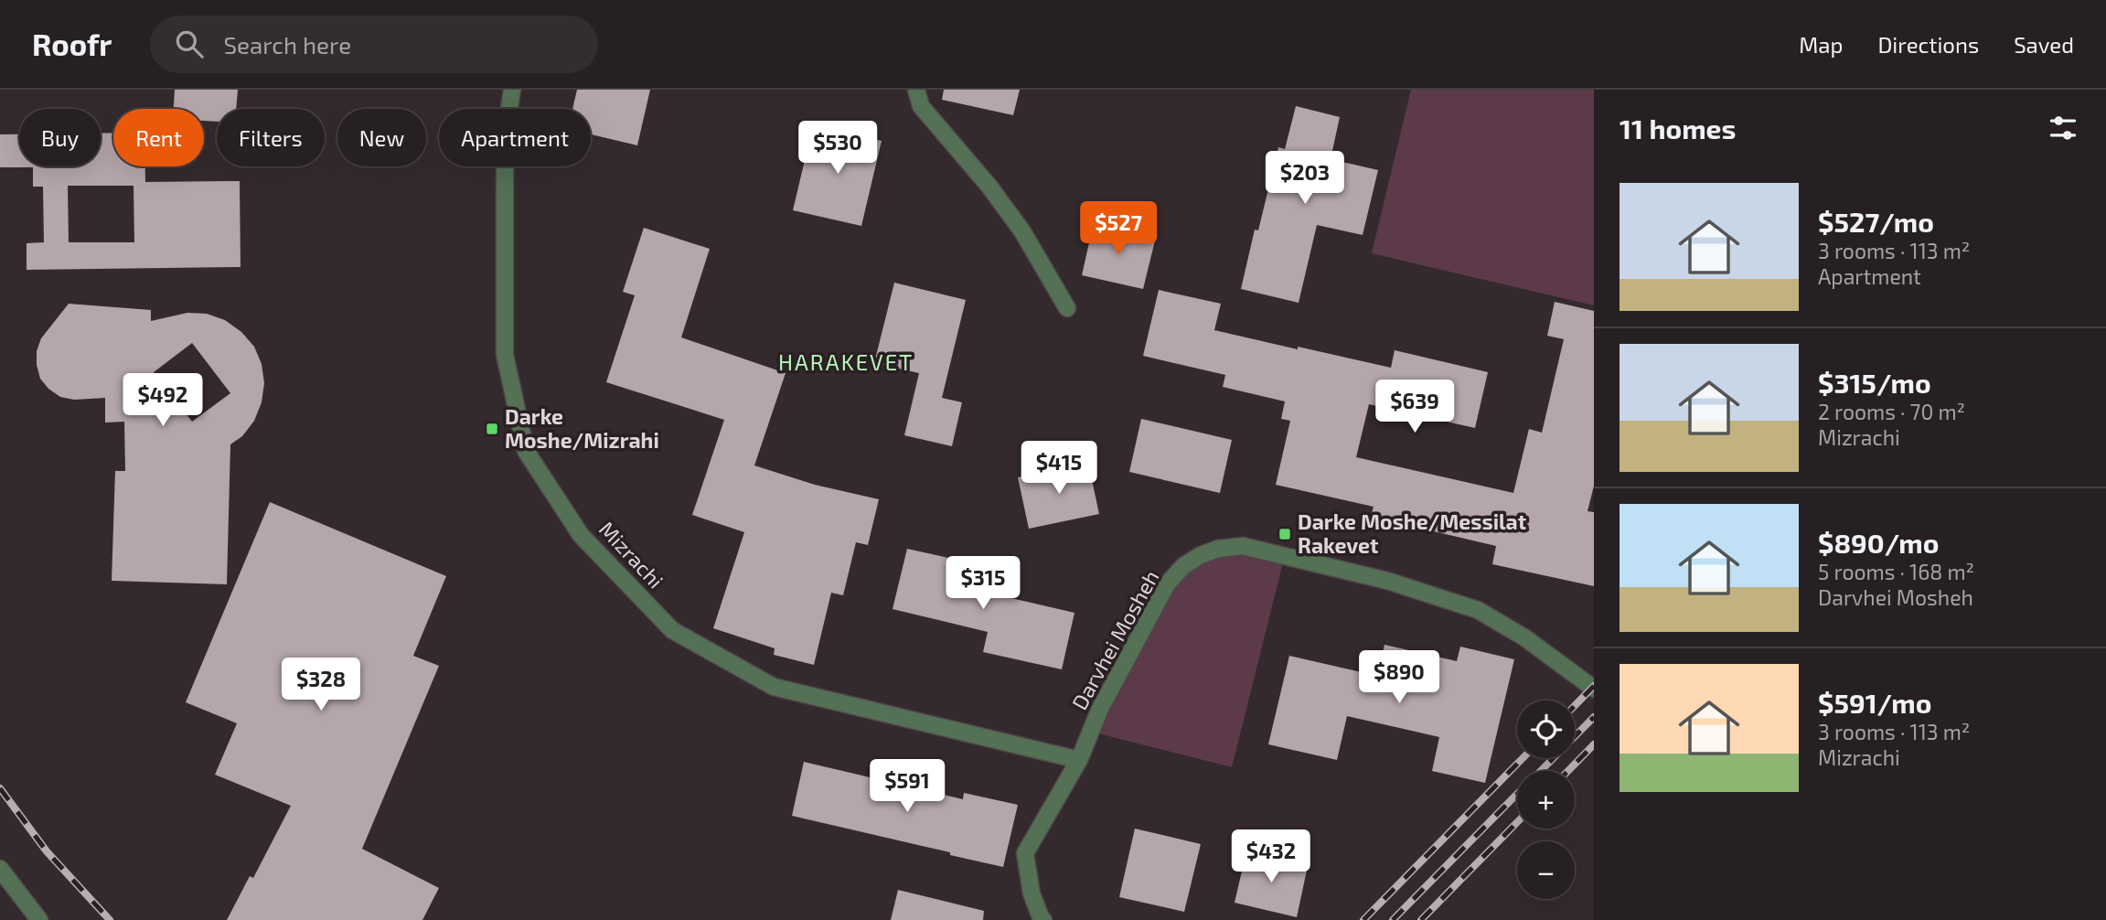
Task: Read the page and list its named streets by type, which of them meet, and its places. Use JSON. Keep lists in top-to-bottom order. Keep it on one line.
{"streets":{"street":["Mizrachi","Darvhei Mosheh"]},"crossings":[["Mizrachi","Darvhei Mosheh"]],"districts":["HARAKEVET"],"places":{"transit":["Darke Moshe/Mizrahi","Darke Moshe/Messilat Rakevet"]},"page":{"header":"Roofr","search":"Search here","nav":["Map","Directions","Saved"],"heading":"11 homes","chip":["Buy","Rent","Filters","New","Apartment"],"price":["$530","$203","$527","$492","$639","$415","$315","$890","$328","$591","$432"],"list":[{"name":"$527/mo","note":"3 rooms · 113 m² · Apartment"},{"name":"$315/mo","note":"2 rooms · 70 m² · Mizrachi"},{"name":"$890/mo","note":"5 rooms · 168 m² · Darvhei Mosheh"},{"name":"$591/mo","note":"3 rooms · 113 m² · Mizrachi"}],"map_buttons":["+","−"]}}
